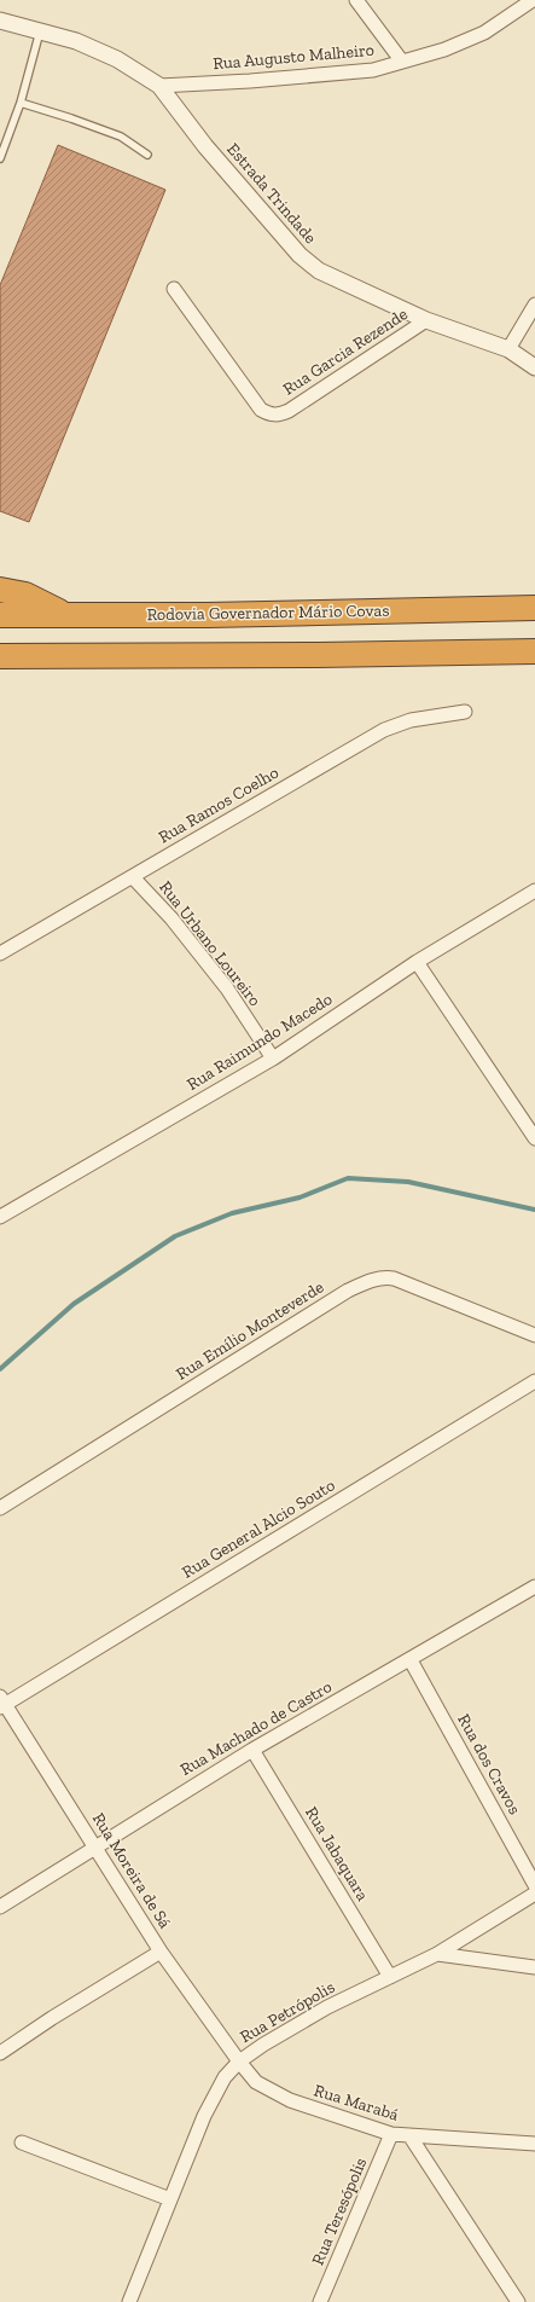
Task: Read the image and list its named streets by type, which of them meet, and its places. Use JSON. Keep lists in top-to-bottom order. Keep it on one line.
{"streets":{"highway":["Rodovia Governador Mário Covas"],"street":["Rua Augusto Malheiro","Estrada Trindade","Rua Garcia Rezende","Rua Ramos Coelho","Rua Urbano Loureiro","Rua Raimundo Macedo","Rua Emílio Monteverde","Rua General Alcio Souto","Rua Machado de Castro","Rua dos Cravos","Rua Jabaquara","Rua Moreira de Sá","Rua Petrópolis","Rua Marabá","Rua Teresópolis"]},"crossings":[["Rua Augusto Malheiro","Estrada Trindade"],["Estrada Trindade","Rua Garcia Rezende"],["Rua Ramos Coelho","Rua Urbano Loureiro"],["Rua Urbano Loureiro","Rua Raimundo Macedo"],["Rua General Alcio Souto","Rua Moreira de Sá"],["Rua Machado de Castro","Rua dos Cravos"],["Rua Machado de Castro","Rua Jabaquara"],["Rua Machado de Castro","Rua Moreira de Sá"],["Rua Jabaquara","Rua Petrópolis"],["Rua Moreira de Sá","Rua Petrópolis"],["Rua Moreira de Sá","Rua Marabá"],["Rua Petrópolis","Rua Marabá"],["Rua Marabá","Rua Teresópolis"]]}
